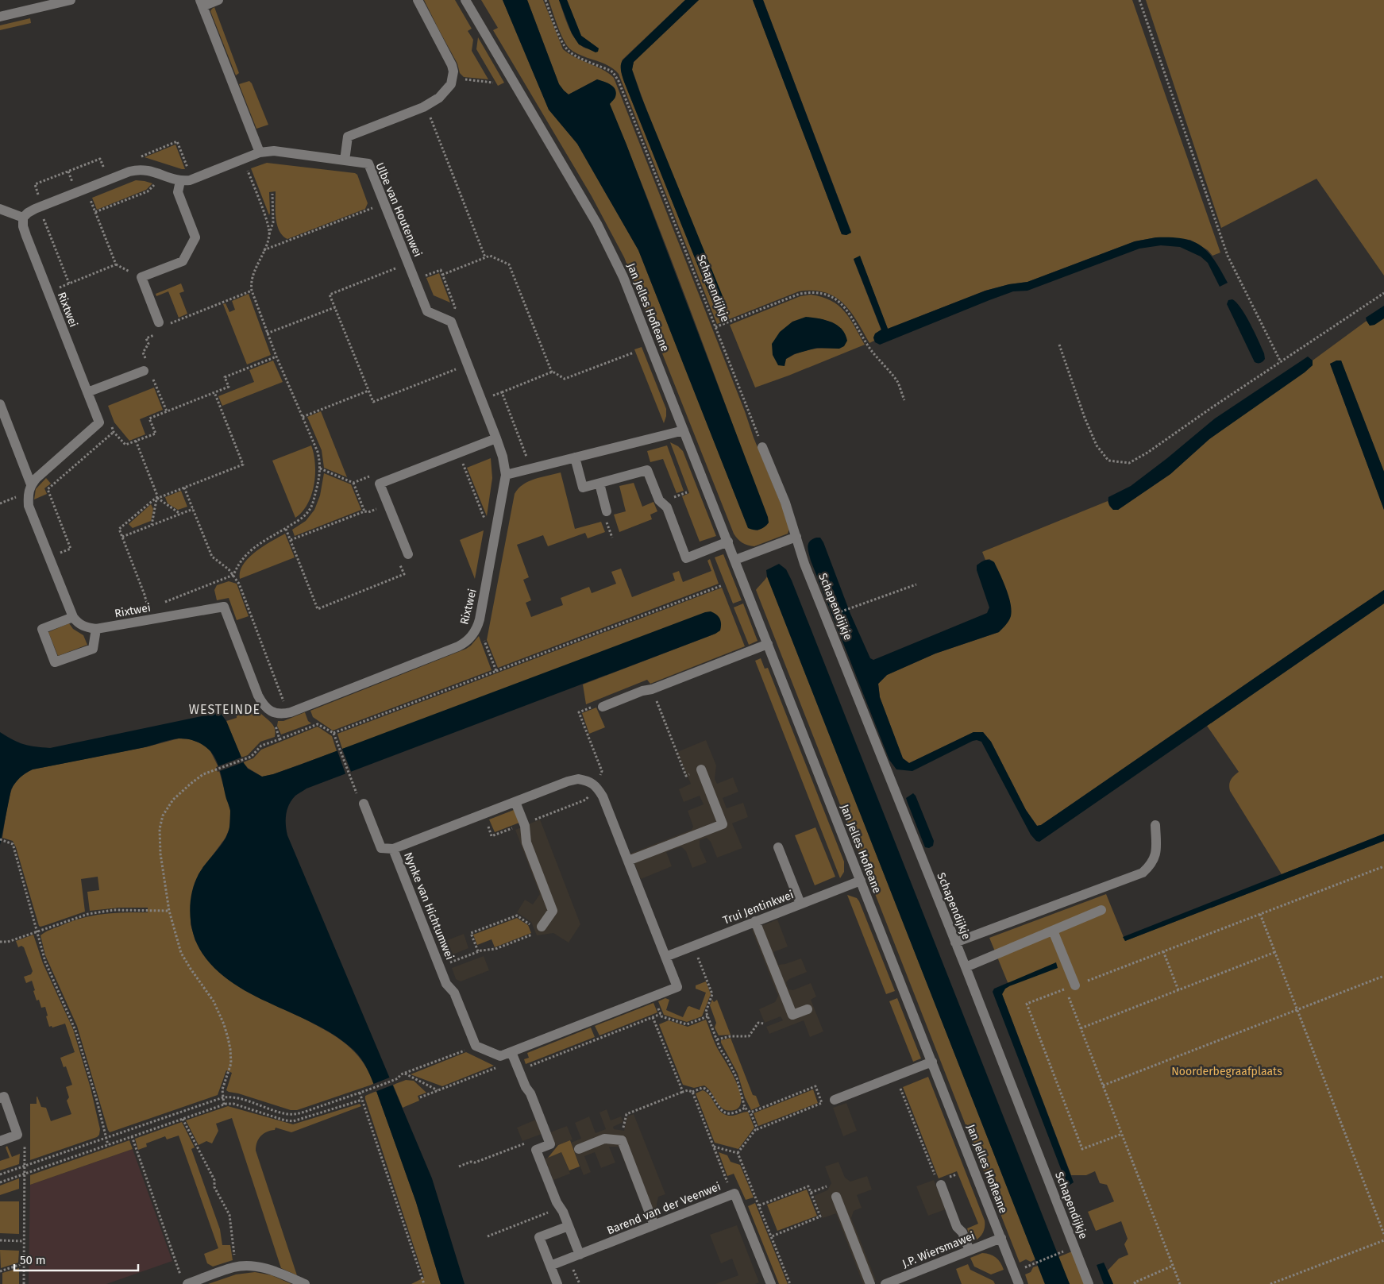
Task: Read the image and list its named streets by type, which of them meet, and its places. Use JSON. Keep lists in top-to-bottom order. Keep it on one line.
{"streets":{"street":["Ulbe van Houtenwei","Schapendijkje","Jan Jelles Hofleane","Rixtwei","Nynke van Hichtumwei","Trui Jentinkwei","Barend van der Veenwei","J.P. Wiersmawei"]},"crossings":[["Jan Jelles Hofleane","Trui Jentinkwei"],["Jan Jelles Hofleane","J.P. Wiersmawei"]],"districts":["WESTEINDE"],"parks":["Noorderbegraafplaats"],"scale_bar":"50 m"}
